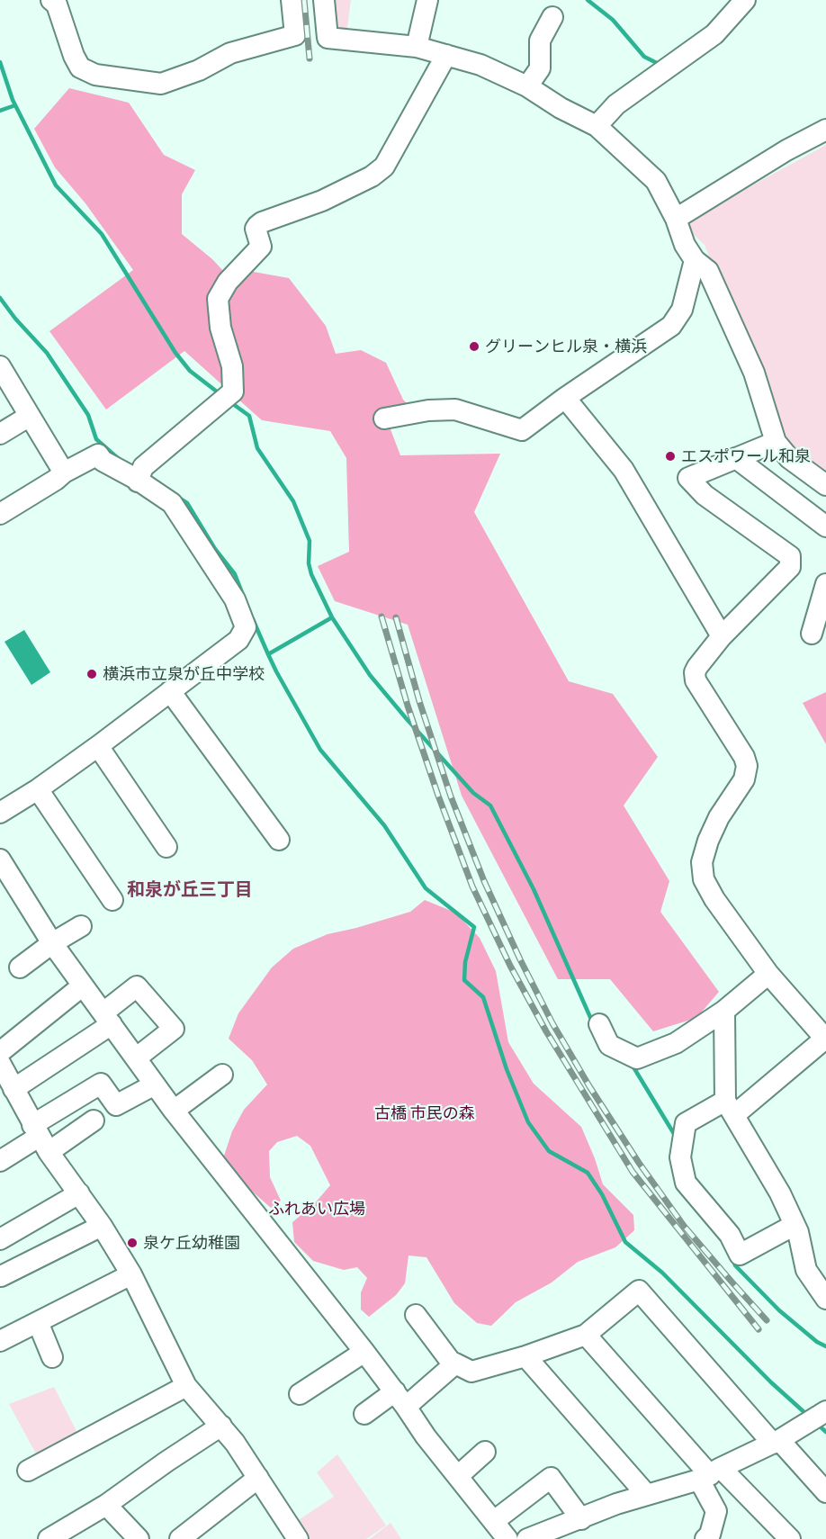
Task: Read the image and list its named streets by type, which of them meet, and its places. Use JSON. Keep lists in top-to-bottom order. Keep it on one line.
{"districts":["和泉が丘三丁目"],"parks":["古橋 市民の森","ふれあい広場"],"places":["グリーンヒル泉・横浜","エスポワール和泉","横浜市立泉が丘中学校","泉ケ丘幼稚園"]}
